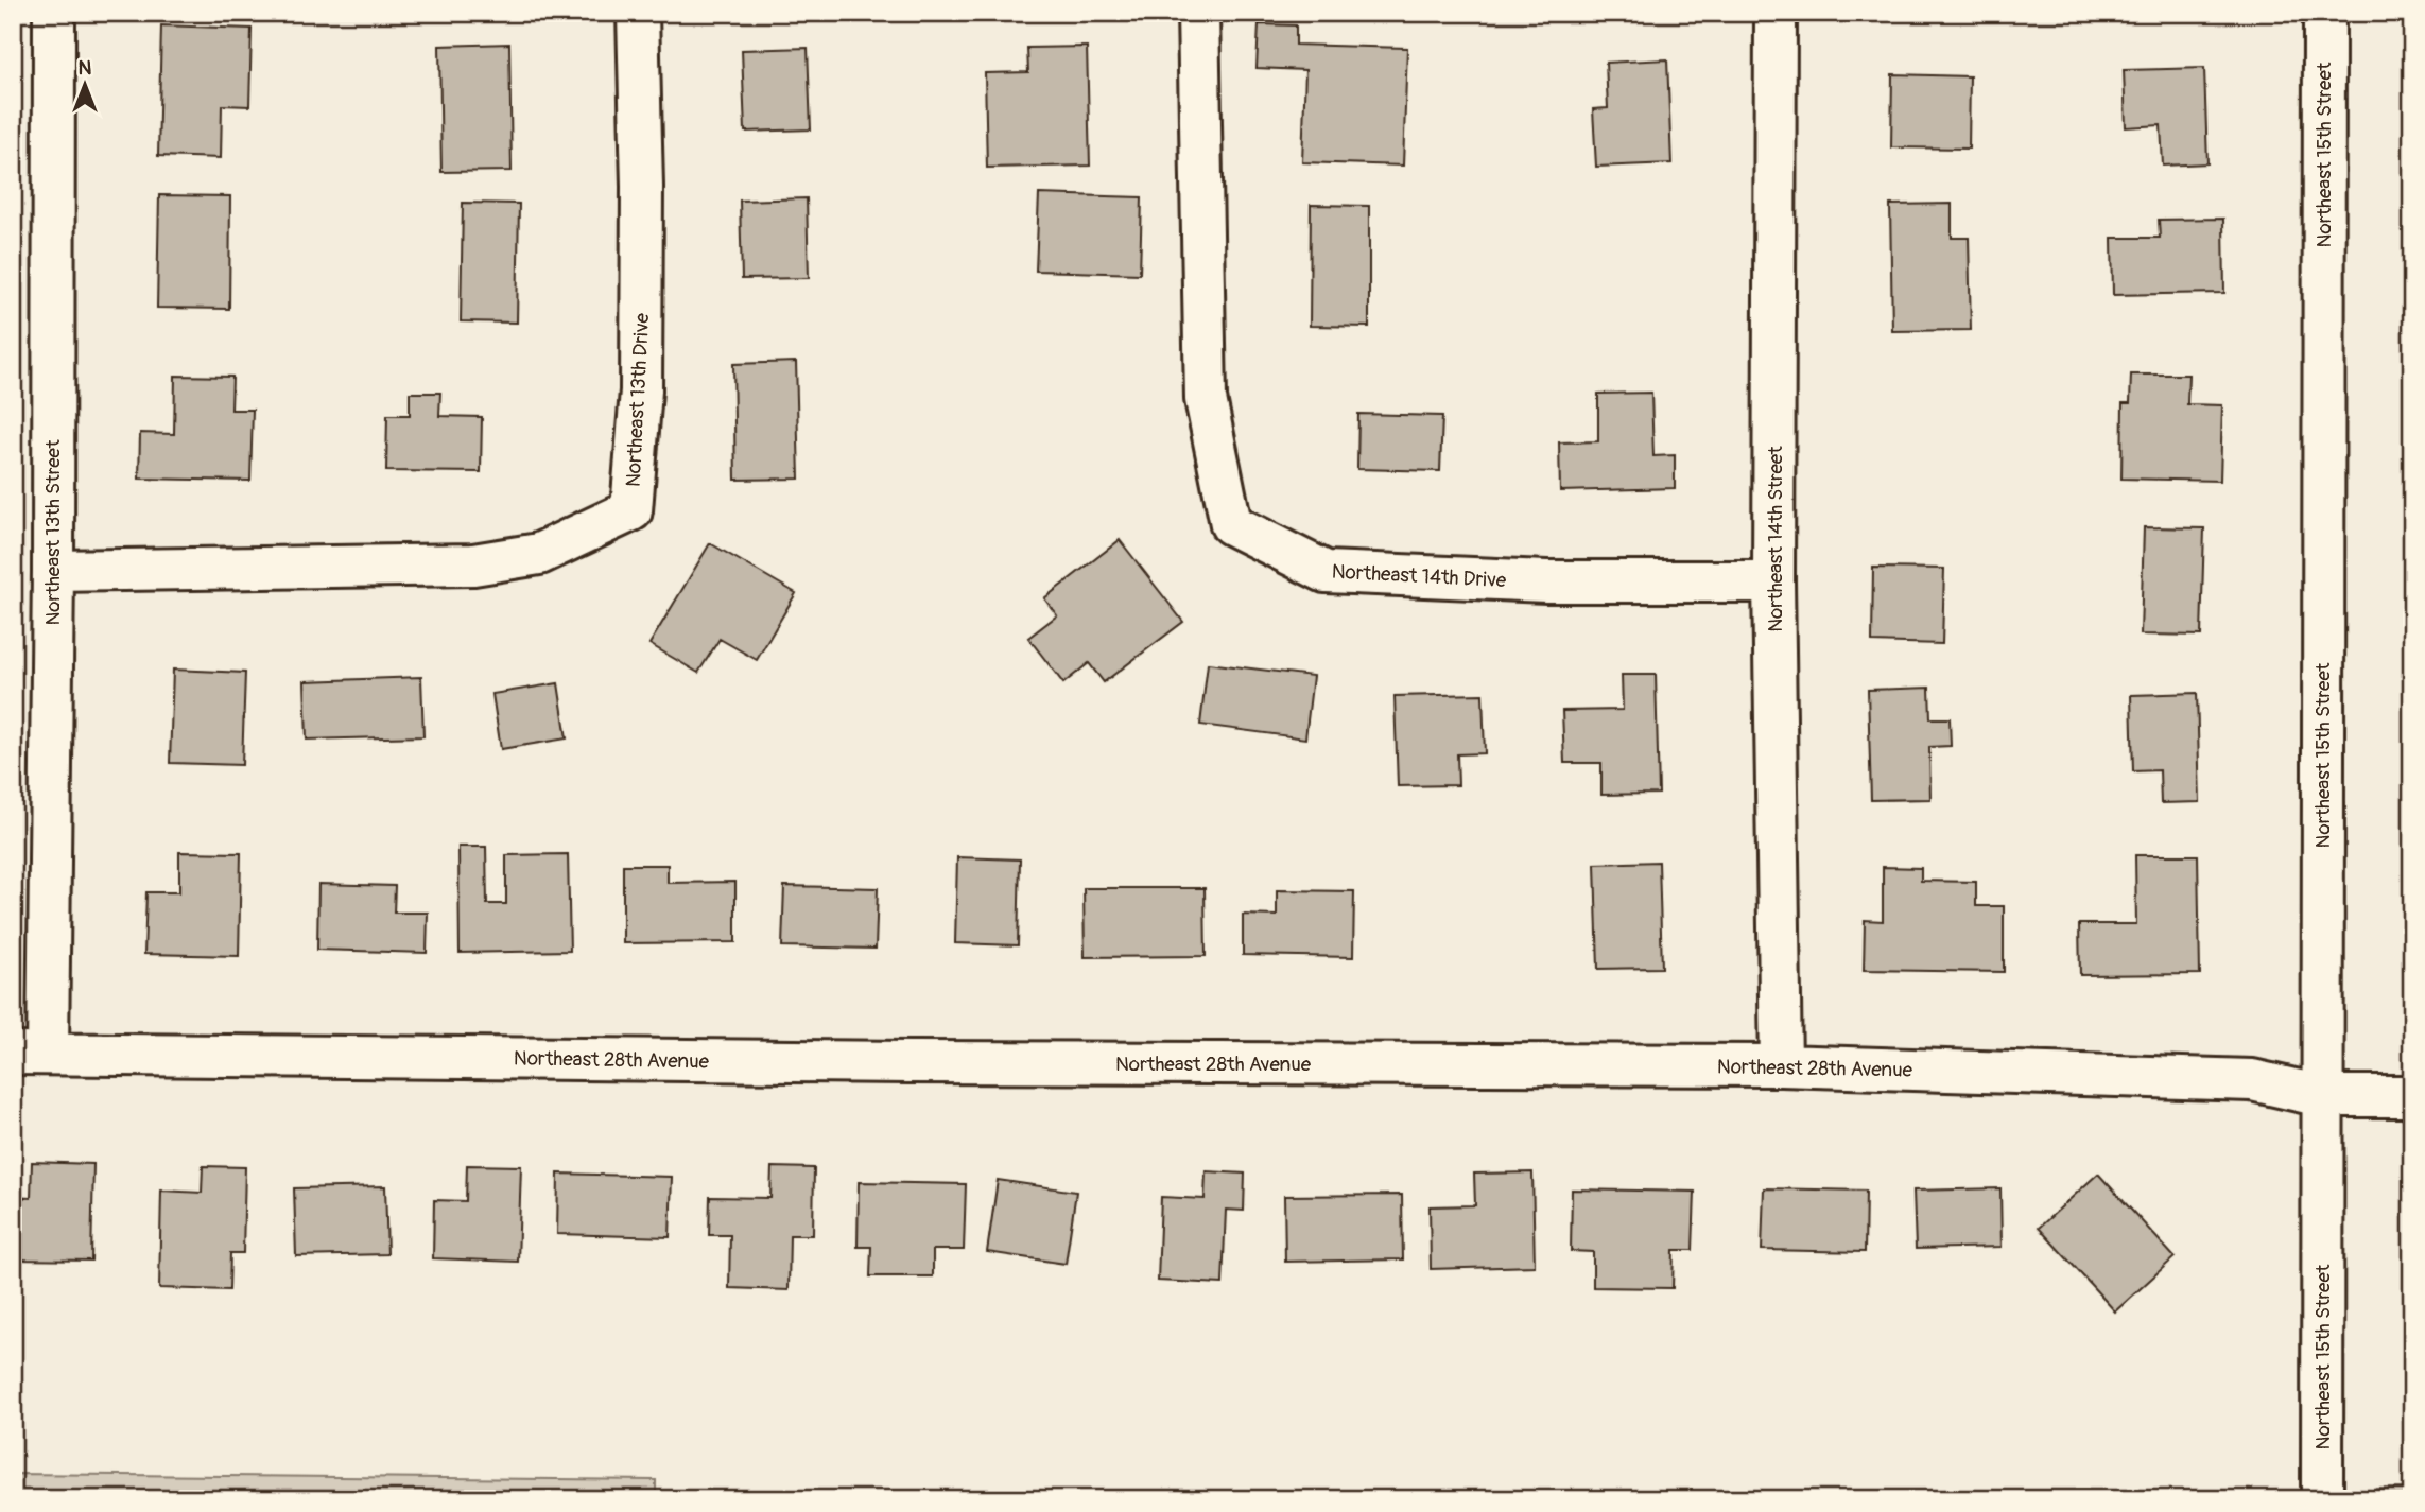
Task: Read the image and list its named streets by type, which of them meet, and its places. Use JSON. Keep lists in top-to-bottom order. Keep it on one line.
{"streets":{"street":["Northeast 15th Street","Northeast 13th Drive","Northeast 13th Street","Northeast 14th Street","Northeast 14th Drive","Northeast 28th Avenue"]},"crossings":[["Northeast 15th Street","Northeast 28th Avenue"],["Northeast 13th Drive","Northeast 13th Street"],["Northeast 13th Street","Northeast 28th Avenue"],["Northeast 14th Street","Northeast 14th Drive"],["Northeast 14th Street","Northeast 28th Avenue"]],"north":"top"}
